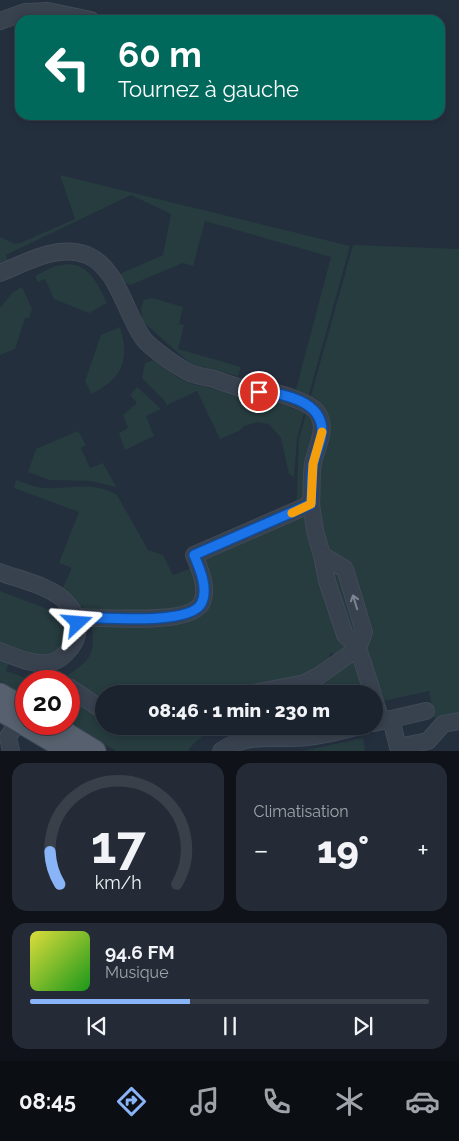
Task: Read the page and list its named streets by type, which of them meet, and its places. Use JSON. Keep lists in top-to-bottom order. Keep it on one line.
{"page":{"turn":["60 m","Tournez à gauche"],"limit":"20","trip":"08:46 · 1 min · 230 m","tile":"Climatisation","heat":["−","19°","+"],"song":["94.6 FM","Musique"],"tabs":"08:45","gauge":["17","km/h"]}}
